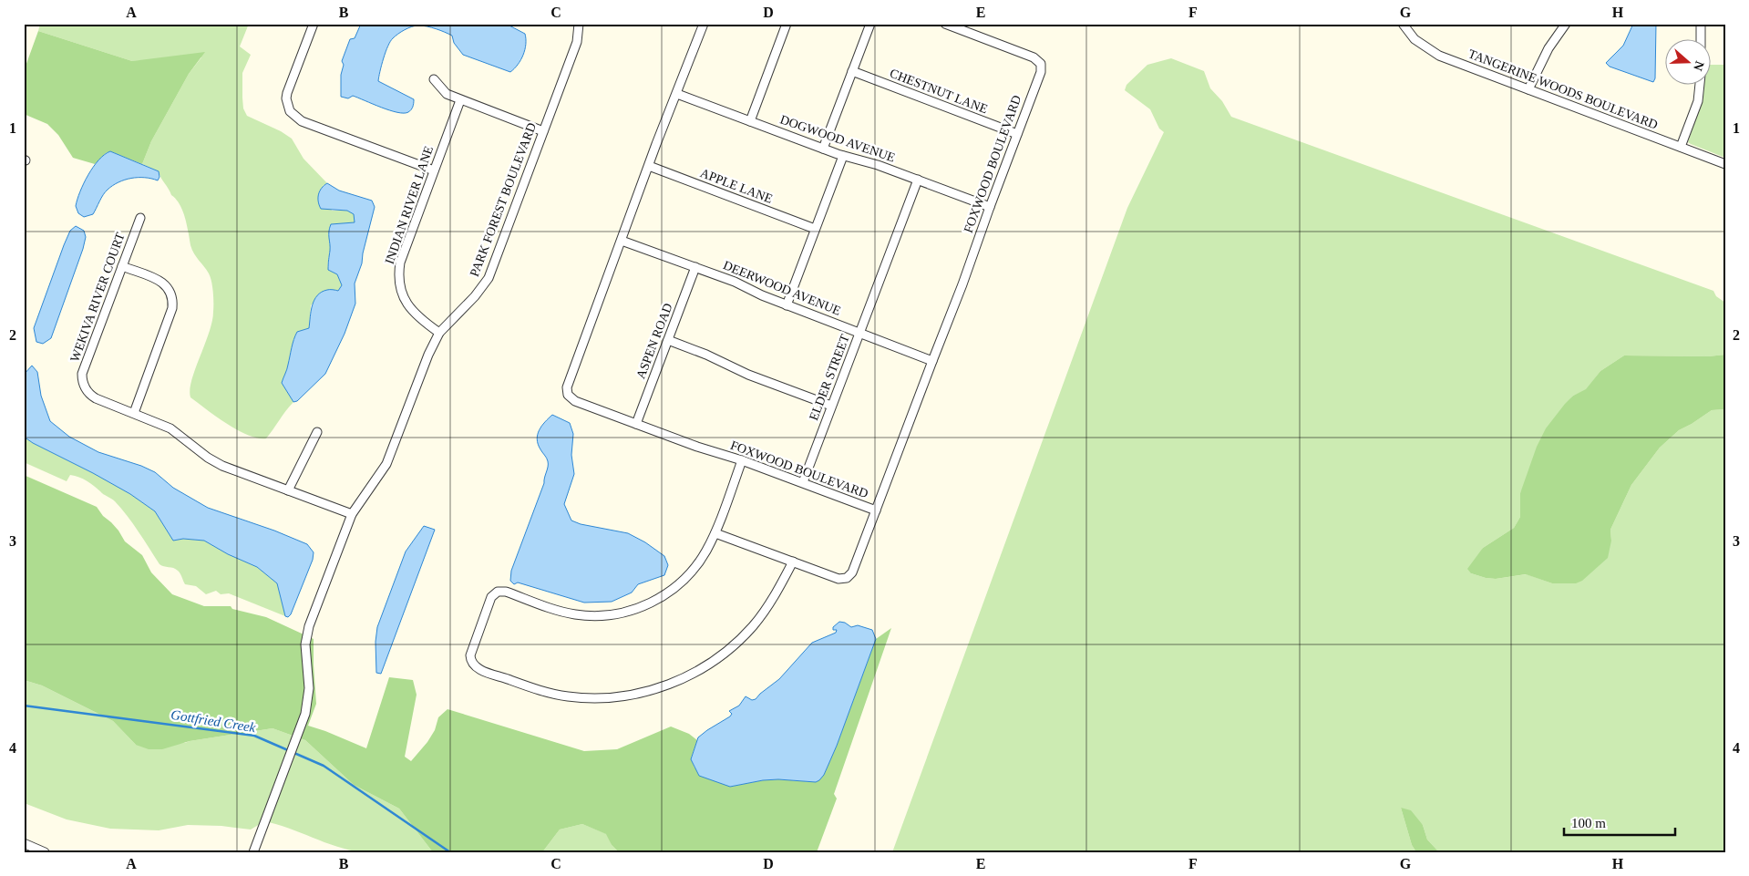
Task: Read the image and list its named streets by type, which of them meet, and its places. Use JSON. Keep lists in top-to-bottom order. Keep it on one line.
{"streets":{"street":["TANGERINE WOODS BOULEVARD","CHESTNUT LANE","DOGWOOD AVENUE","FOXWOOD BOULEVARD","APPLE LANE","PARK FOREST BOULEVARD","INDIAN RIVER LANE","DEERWOOD AVENUE","WEKIVA RIVER COURT","ASPEN ROAD","ELDER STREET"]},"crossings":[["CHESTNUT LANE","FOXWOOD BOULEVARD"],["DOGWOOD AVENUE","FOXWOOD BOULEVARD"],["DOGWOOD AVENUE","ELDER STREET"],["FOXWOOD BOULEVARD","APPLE LANE"],["FOXWOOD BOULEVARD","DEERWOOD AVENUE"],["FOXWOOD BOULEVARD","ASPEN ROAD"],["FOXWOOD BOULEVARD","ELDER STREET"],["PARK FOREST BOULEVARD","INDIAN RIVER LANE"],["PARK FOREST BOULEVARD","WEKIVA RIVER COURT"],["DEERWOOD AVENUE","ASPEN ROAD"],["DEERWOOD AVENUE","ELDER STREET"]],"water":["Gottfried Creek"],"scale_bar":"100 m","north":"right","grid":{"columns":["A","B","C","D","E","F","G","H"],"rows":["1","2","3","4"]}}
